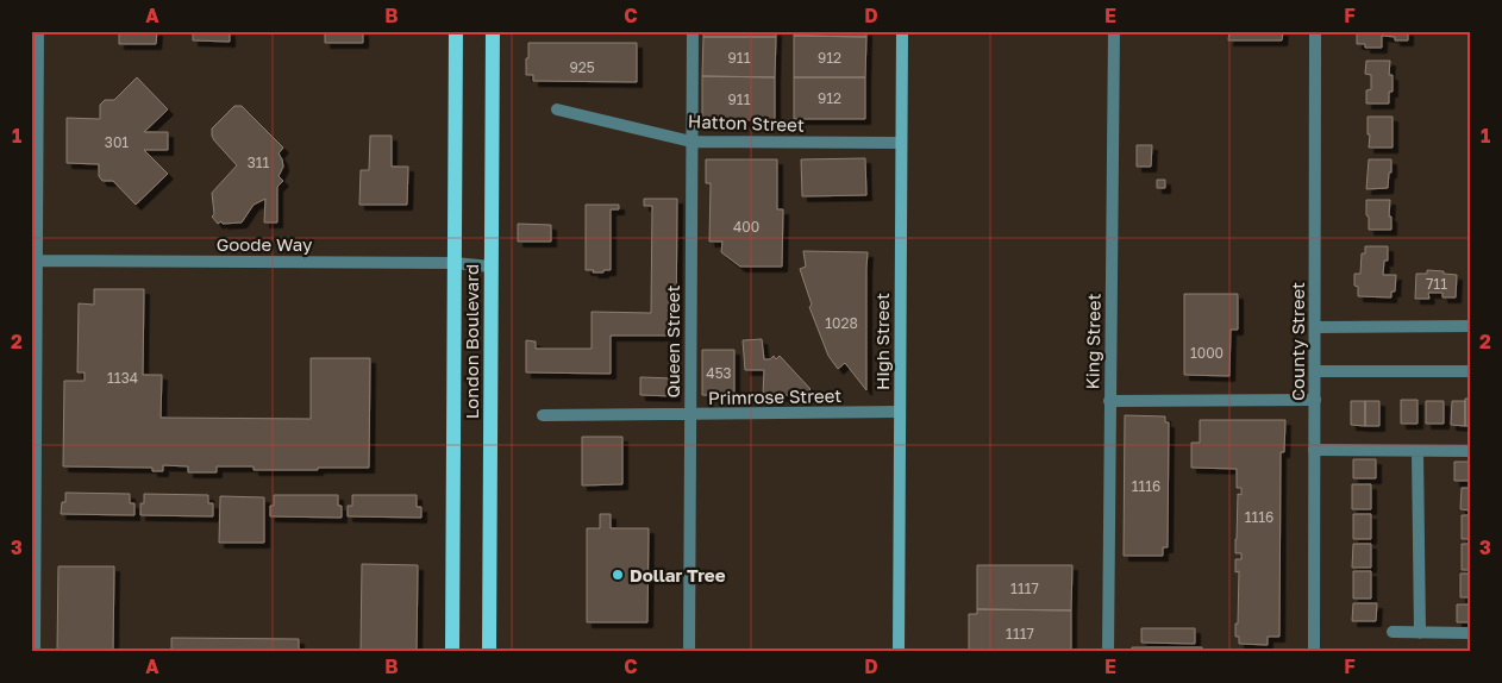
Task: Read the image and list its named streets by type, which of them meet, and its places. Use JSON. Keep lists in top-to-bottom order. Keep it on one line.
{"streets":{"main road":["London Boulevard","High Street"],"street":["Hatton Street","Goode Way","Queen Street","King Street","County Street","Primrose Street"]},"crossings":[["Hatton Street","Queen Street"],["Hatton Street","High Street"],["Goode Way","London Boulevard"],["Queen Street","Primrose Street"],["High Street","Primrose Street"]],"places":["Dollar Tree"],"house_numbers":["911","912","925","912","911","301","311","400","711","1028","1000","453","1134","1116","1116","1117","1117"],"grid":{"columns":["A","B","C","D","E","F"],"rows":["1","2","3"]}}
